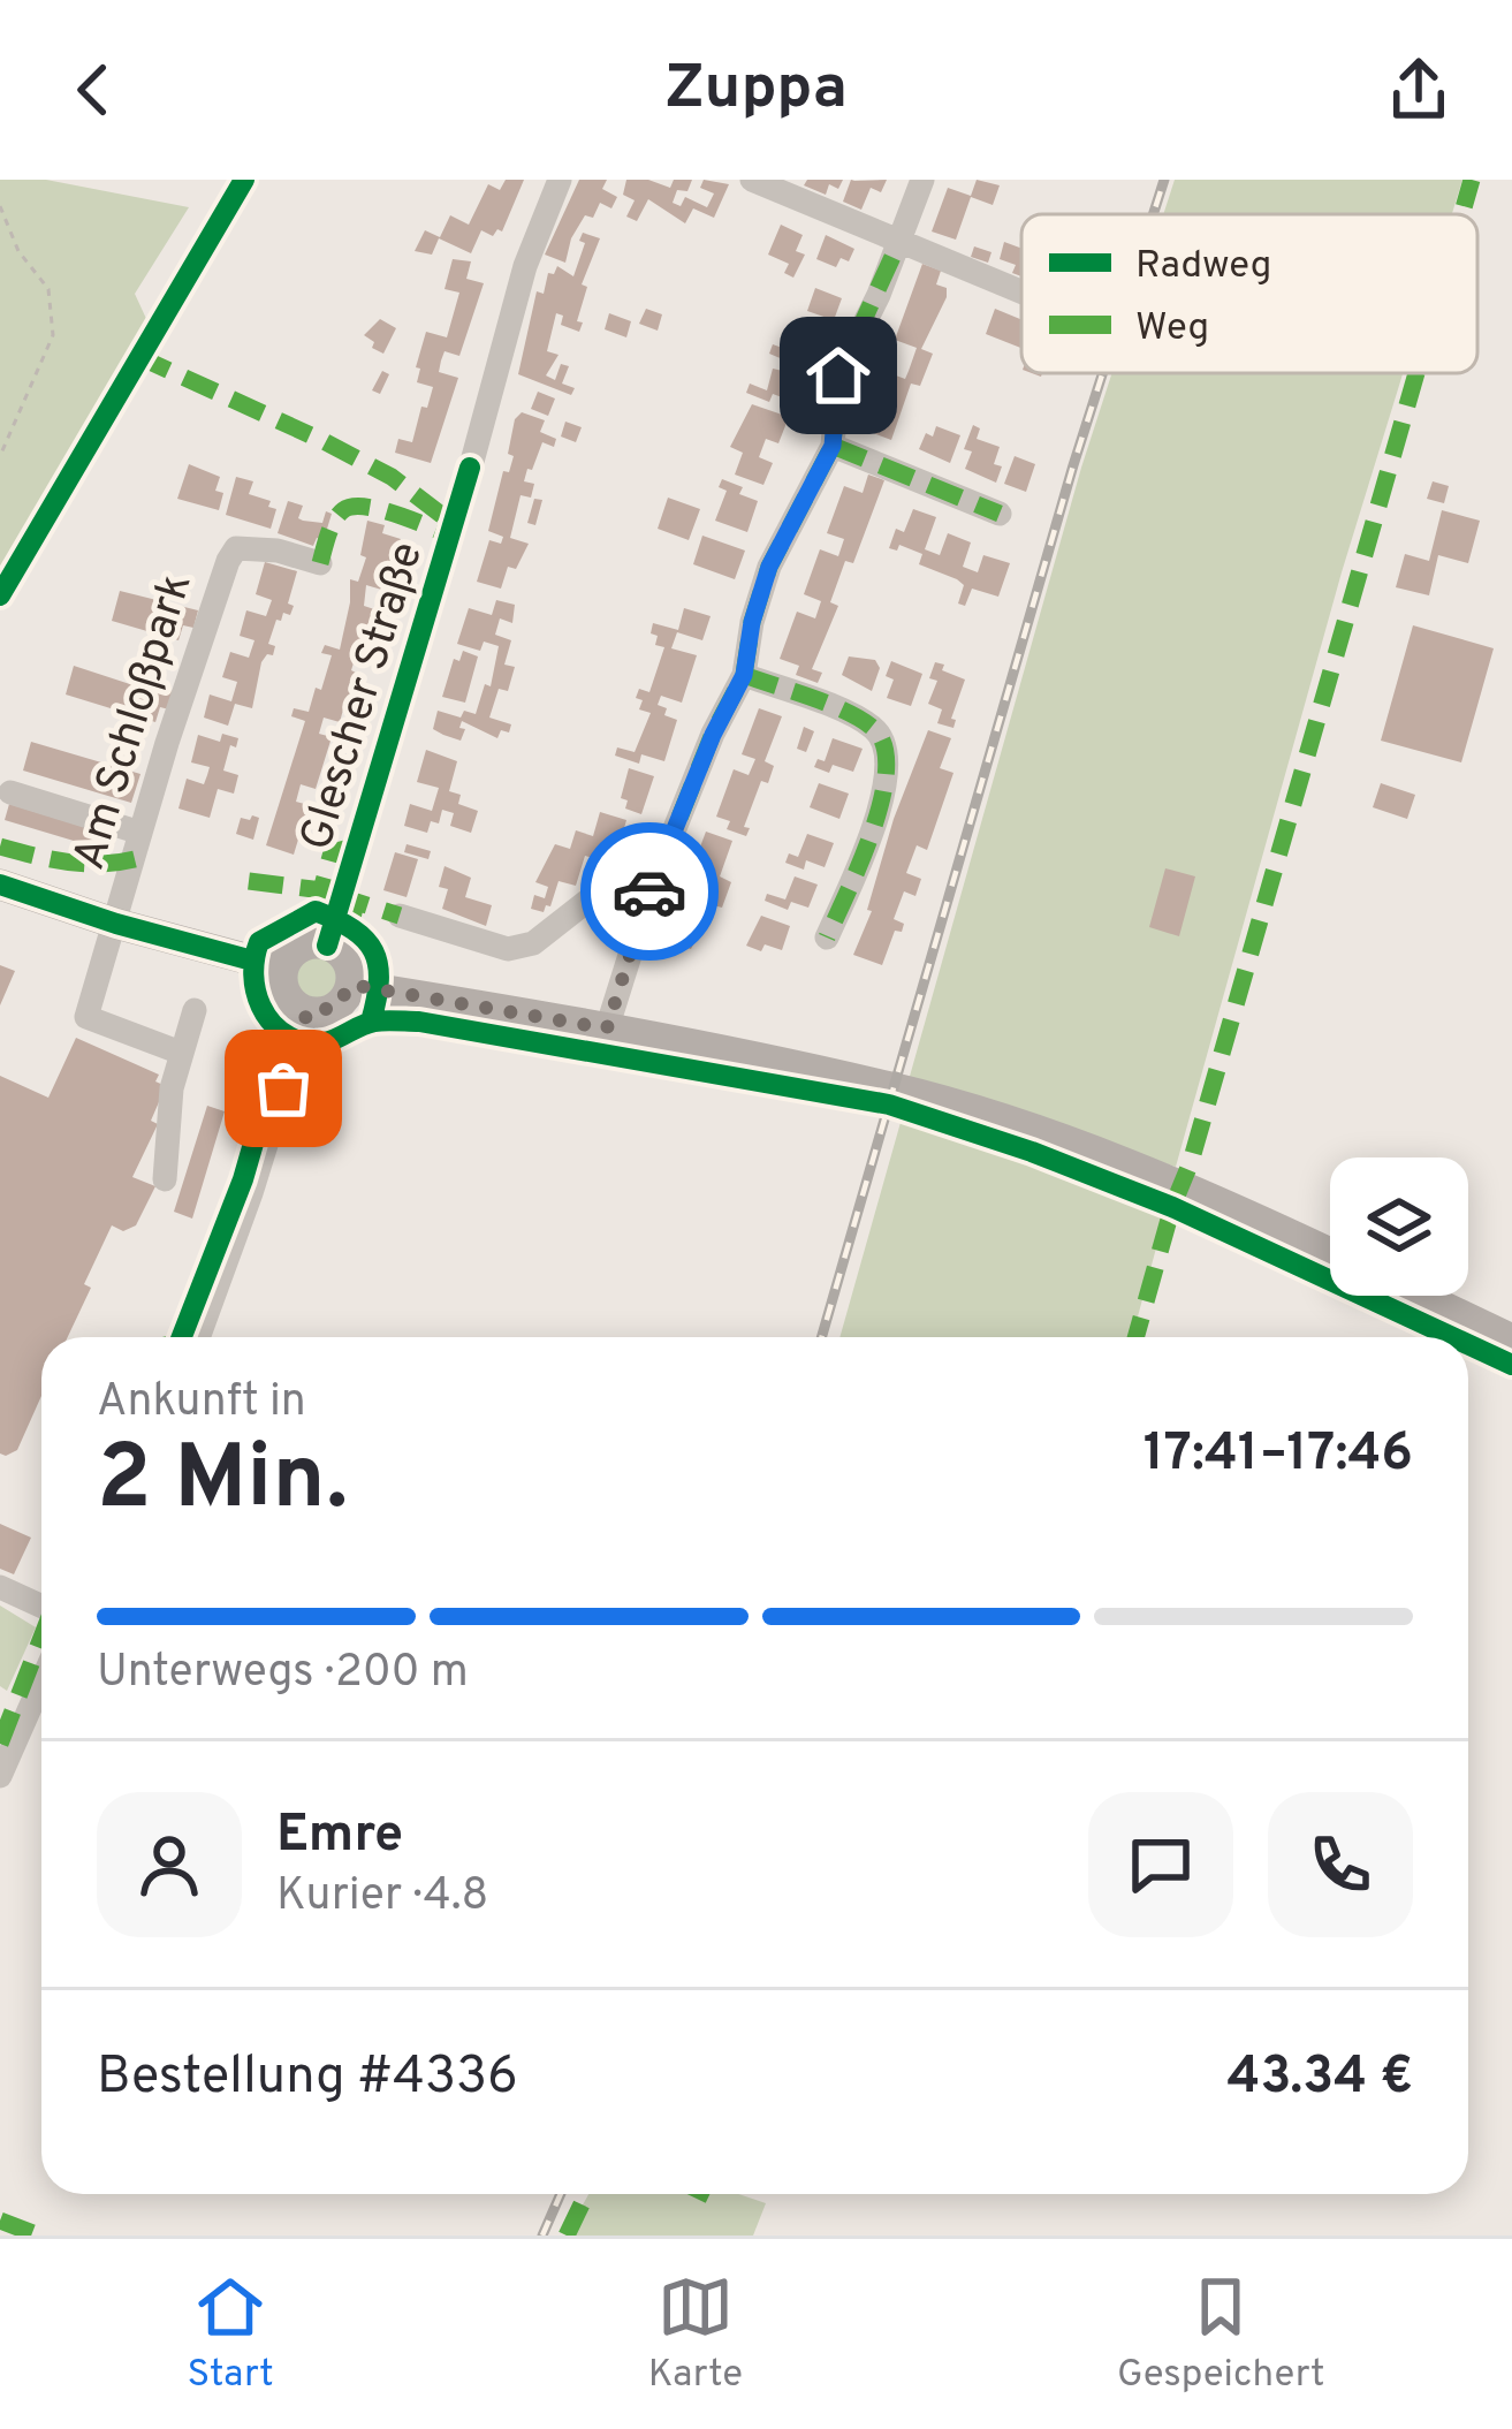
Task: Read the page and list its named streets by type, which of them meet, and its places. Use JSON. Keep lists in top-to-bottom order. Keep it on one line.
{"streets":{"street":["Glescher Straße","Am Schloßpark"]},"legend":["Radweg","Weg"],"page":{"header":"Zuppa","heading":["2 Min.","Ankunft in","17:41–17:46"],"panel":["Emre","Kurier · 4.8","Bestellung #4336","43.34 €"],"bar":"Unterwegs · 200 m","tabs":["Start","Karte","Gespeichert"]}}
